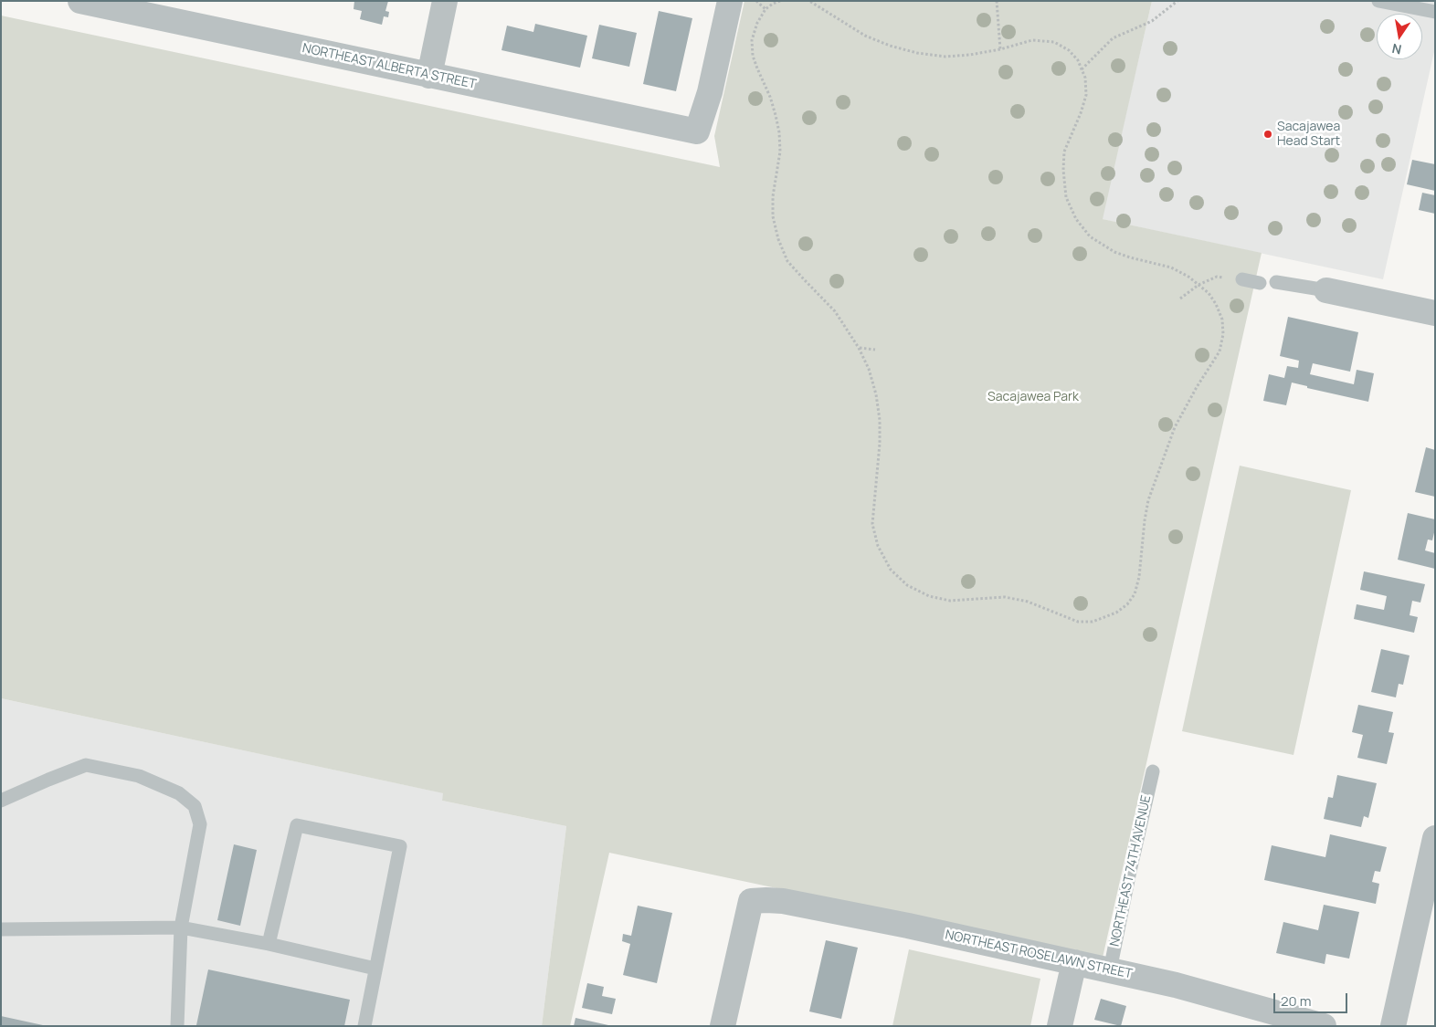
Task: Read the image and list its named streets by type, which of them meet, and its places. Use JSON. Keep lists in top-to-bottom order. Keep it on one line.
{"streets":{"street":["NORTHEAST ALBERTA STREET","NORTHEAST ROSELAWN STREET"],"lane":["NORTHEAST 74TH AVENUE"]},"crossings":[["NORTHEAST 74TH AVENUE","NORTHEAST ROSELAWN STREET"]],"parks":["Sacajawea Park"],"places":["Sacajawea Head Start"],"scale_bar":"20 m","north":"bottom"}
